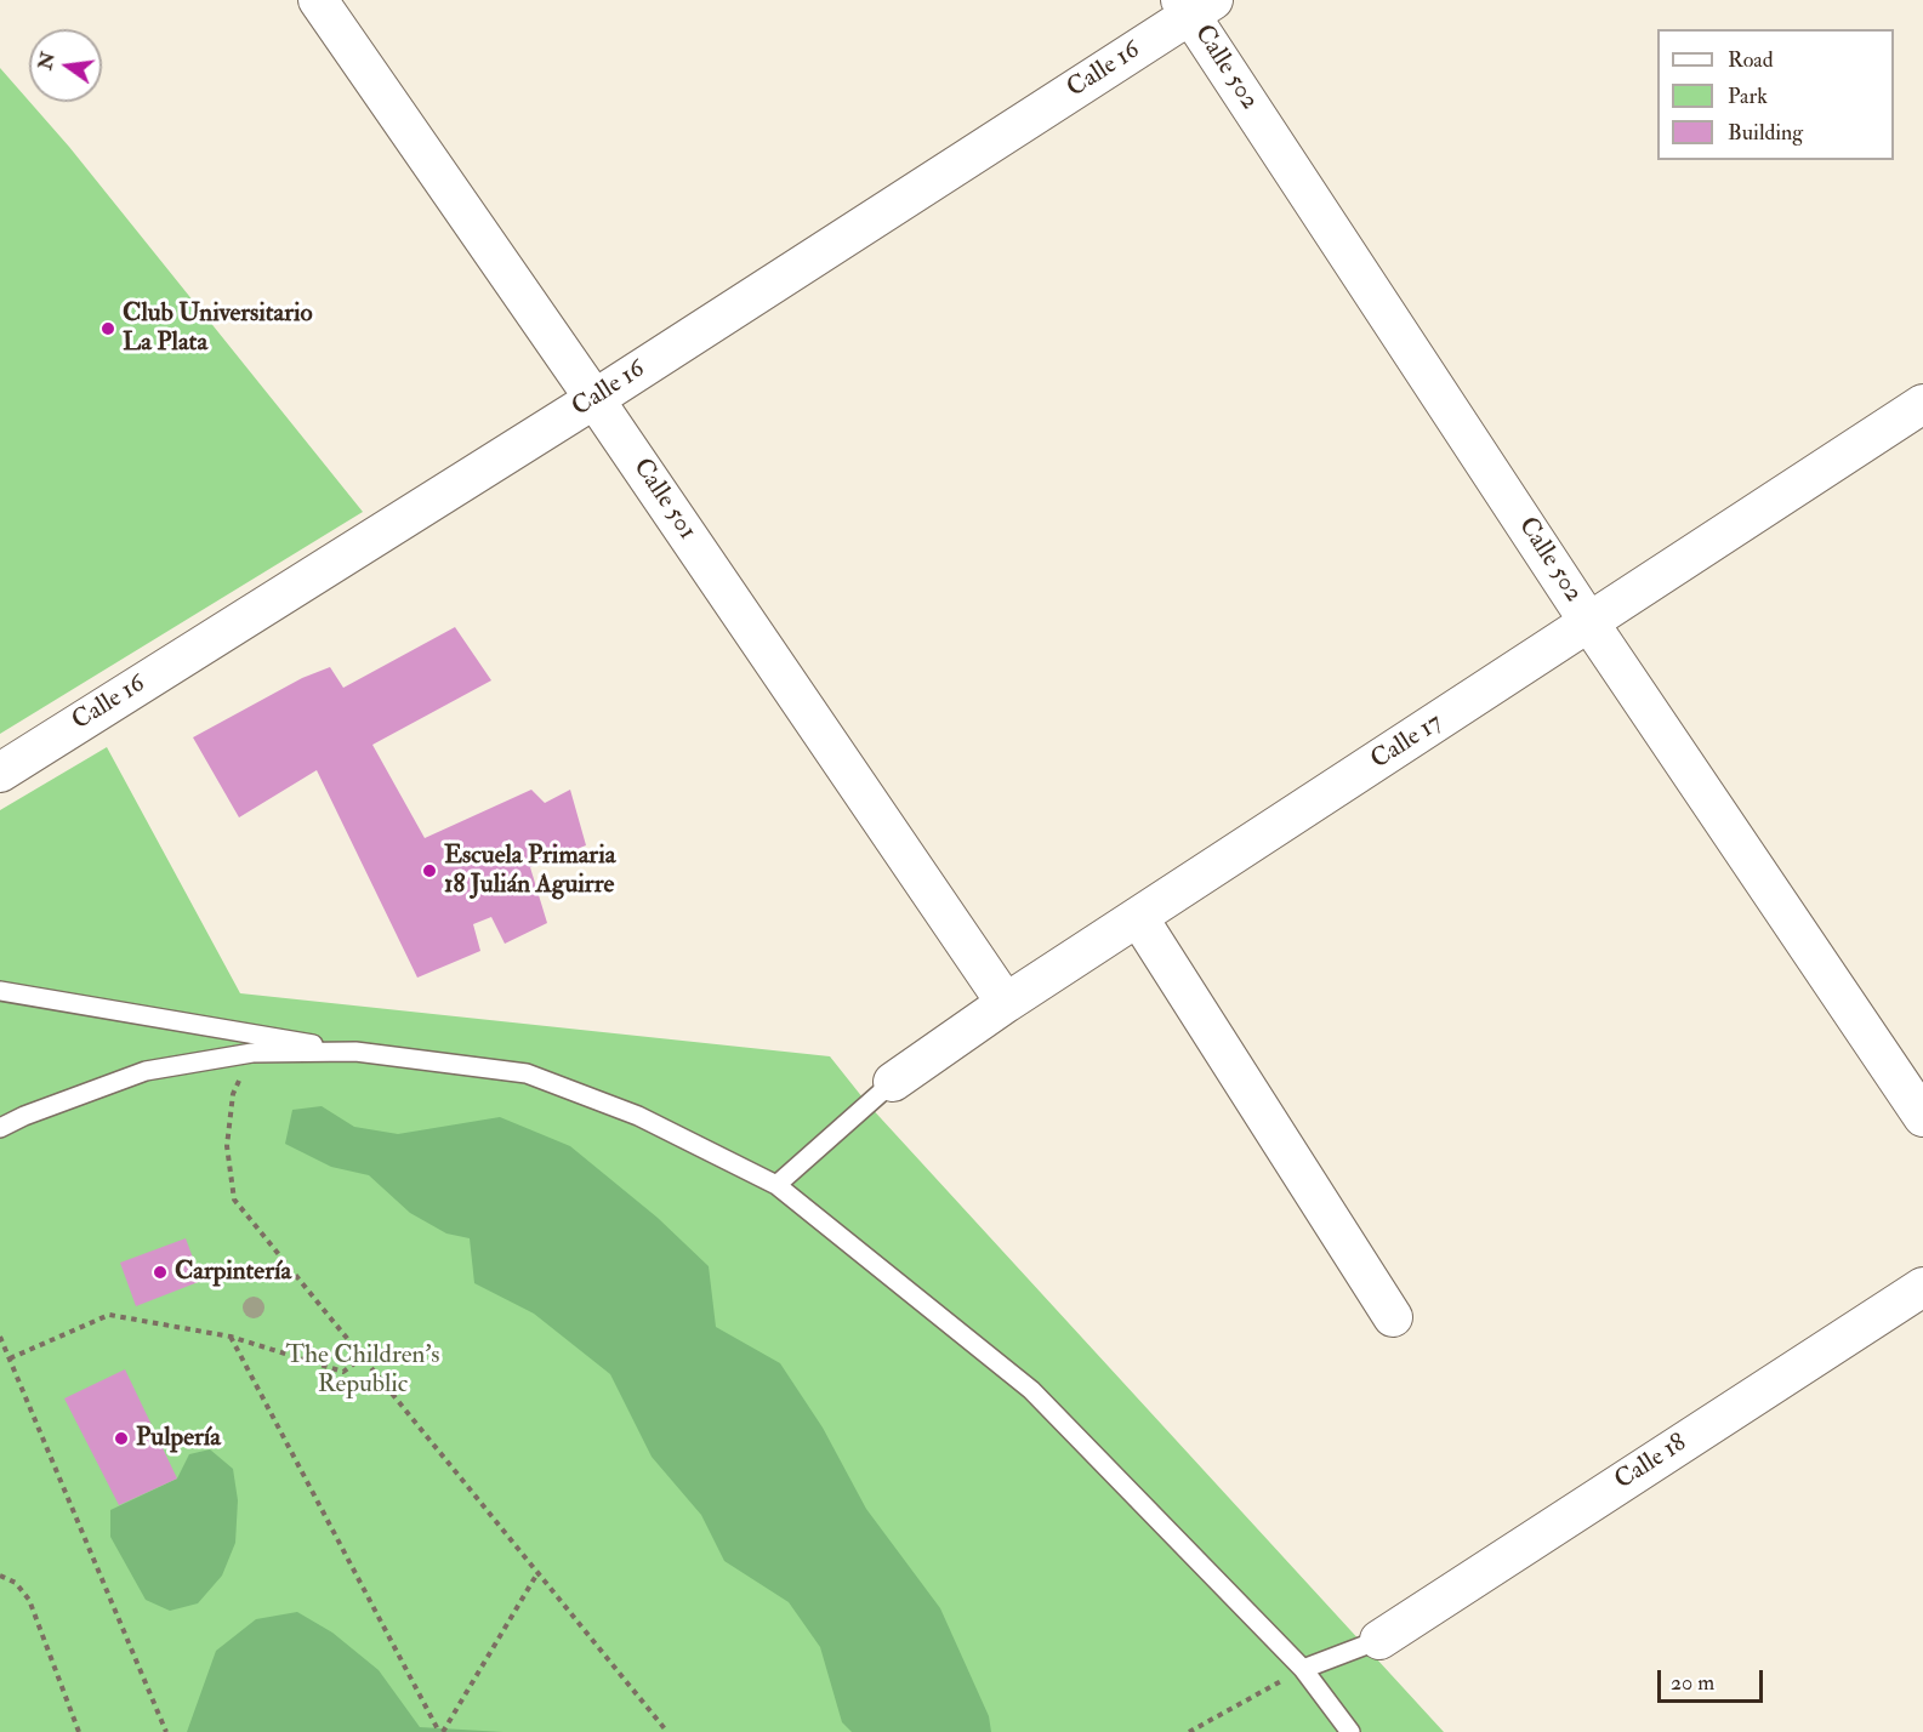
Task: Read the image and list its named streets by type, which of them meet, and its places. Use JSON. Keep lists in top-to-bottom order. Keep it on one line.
{"streets":{"street":["Calle 502","Calle 16","Calle 501","Calle 17","Calle 18"]},"crossings":[["Calle 502","Calle 16"],["Calle 502","Calle 17"],["Calle 16","Calle 501"],["Calle 501","Calle 17"]],"parks":["The Children's Republic"],"places":["Club Universitario La Plata","Escuela Primaria 18 Julián Aguirre","Carpintería","Pulpería"],"legend":["Road","Park","Building"],"scale_bar":"20 m","north":"left"}
